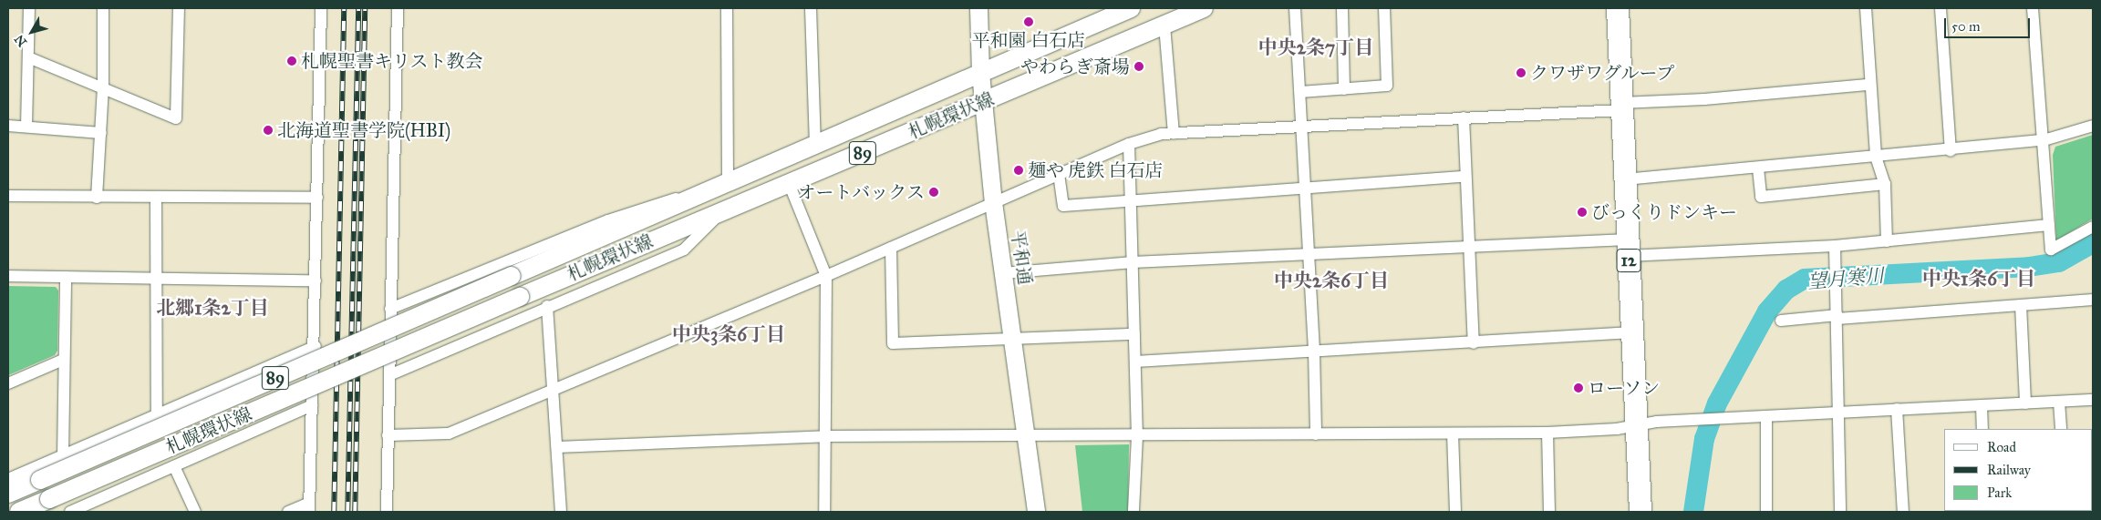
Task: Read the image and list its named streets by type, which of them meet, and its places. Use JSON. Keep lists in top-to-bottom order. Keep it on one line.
{"streets":{"highway":["12"],"main road":["札幌環状線","89"],"street":["平和通"]},"crossings":[["札幌環状線","平和通"]],"districts":["中央2条7丁目","中央1条6丁目","中央2条6丁目","北郷1条2丁目","中央3条6丁目"],"water":["望月寒川"],"places":["平和園 白石店","札幌聖書キリスト教会","やわらぎ斎場","クワザワグループ","北海道聖書学院(HBI)","麺や 虎鉄 白石店","オートバックス","びっくりドンキー","ローソン"],"legend":["Road","Railway","Park"],"scale_bar":"50 m","north":"bottom left"}
